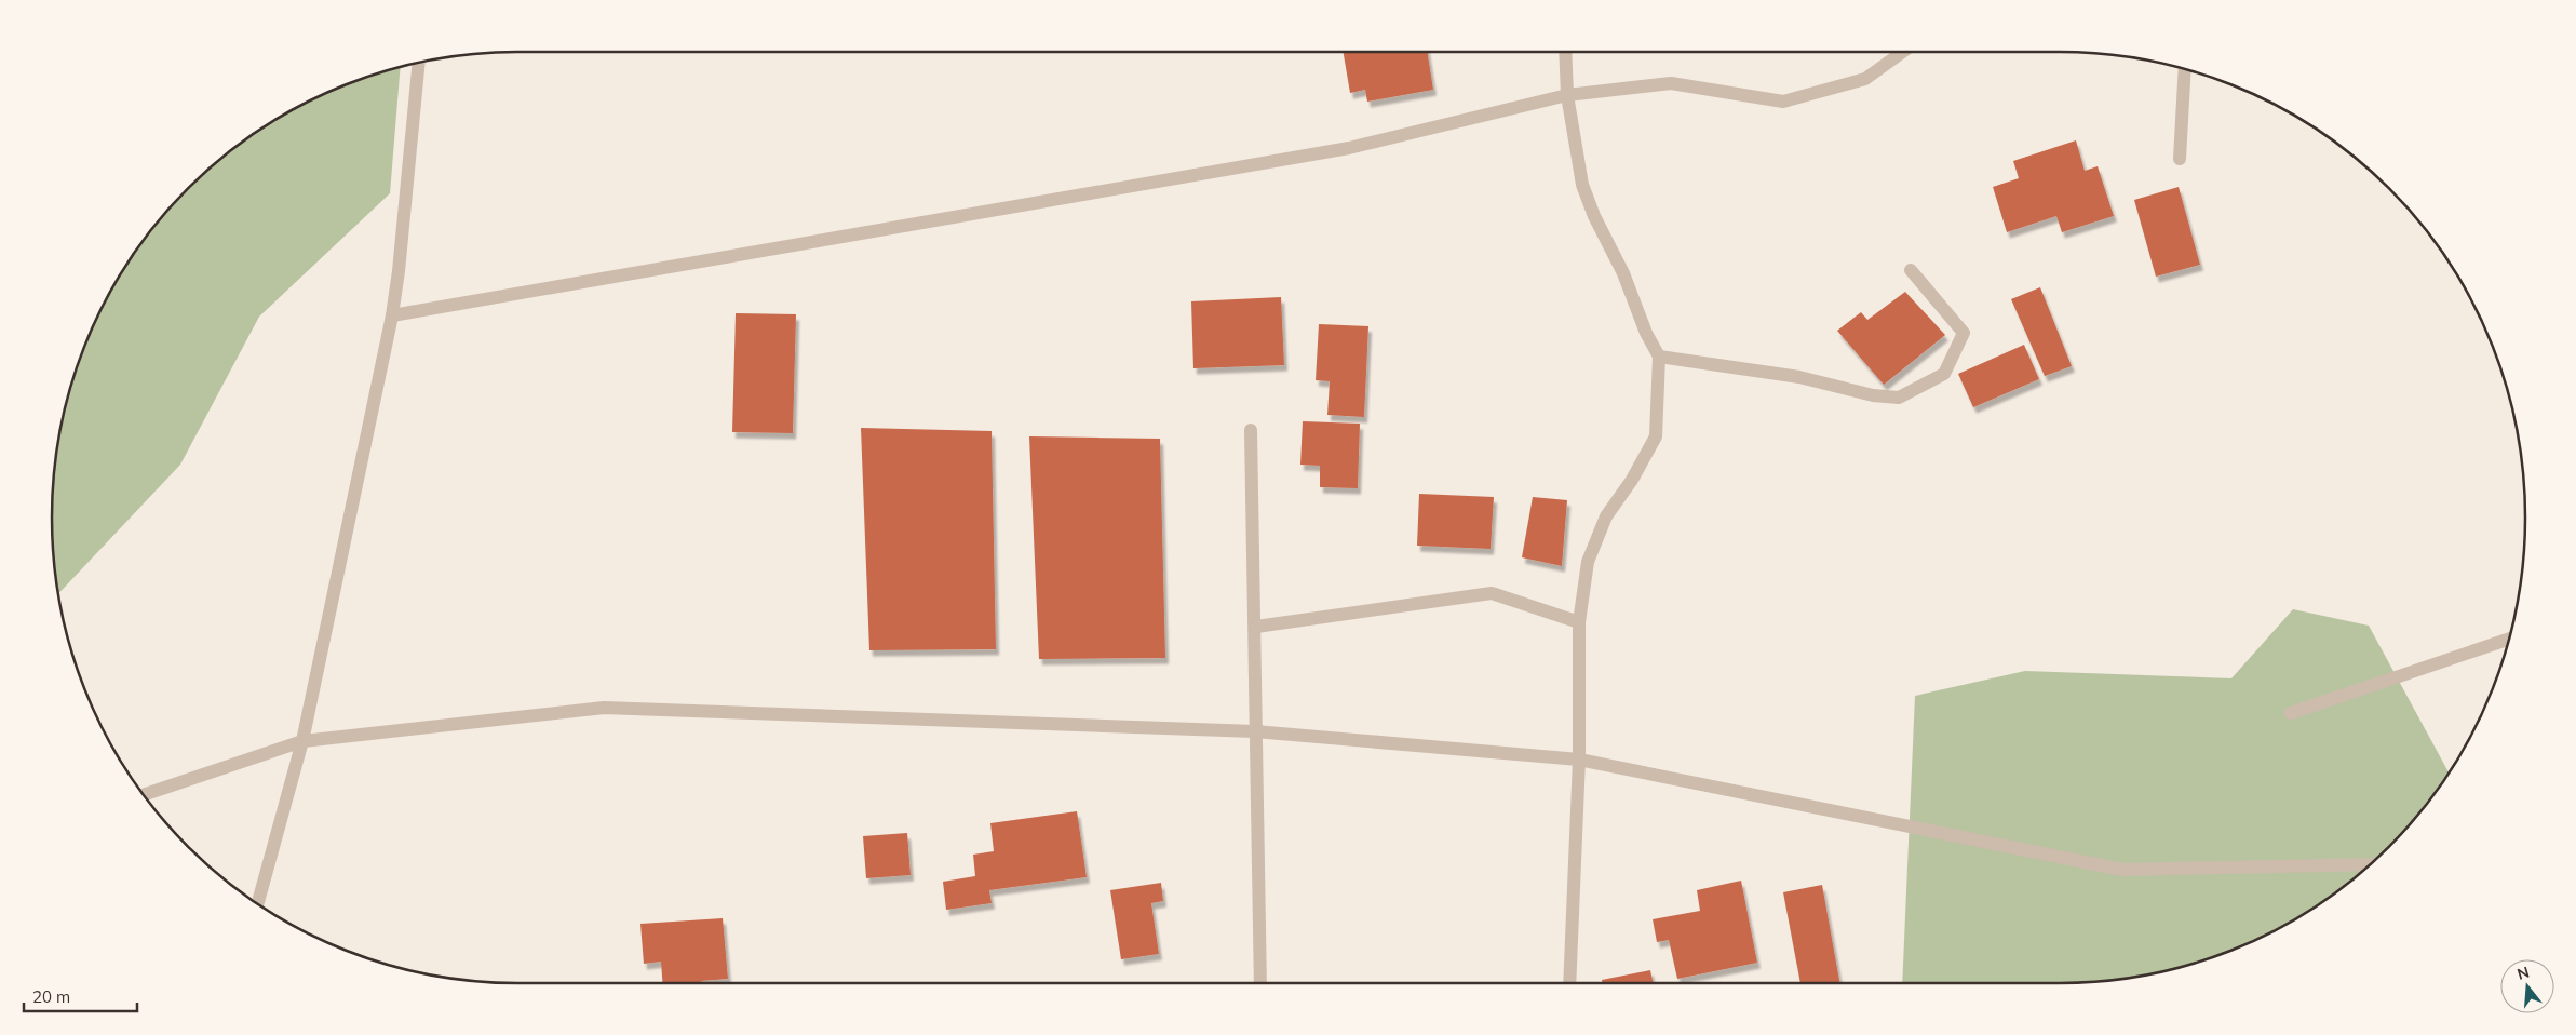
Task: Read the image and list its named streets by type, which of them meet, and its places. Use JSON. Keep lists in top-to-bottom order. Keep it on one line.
{"scale_bar":"20 m","north":"top"}
